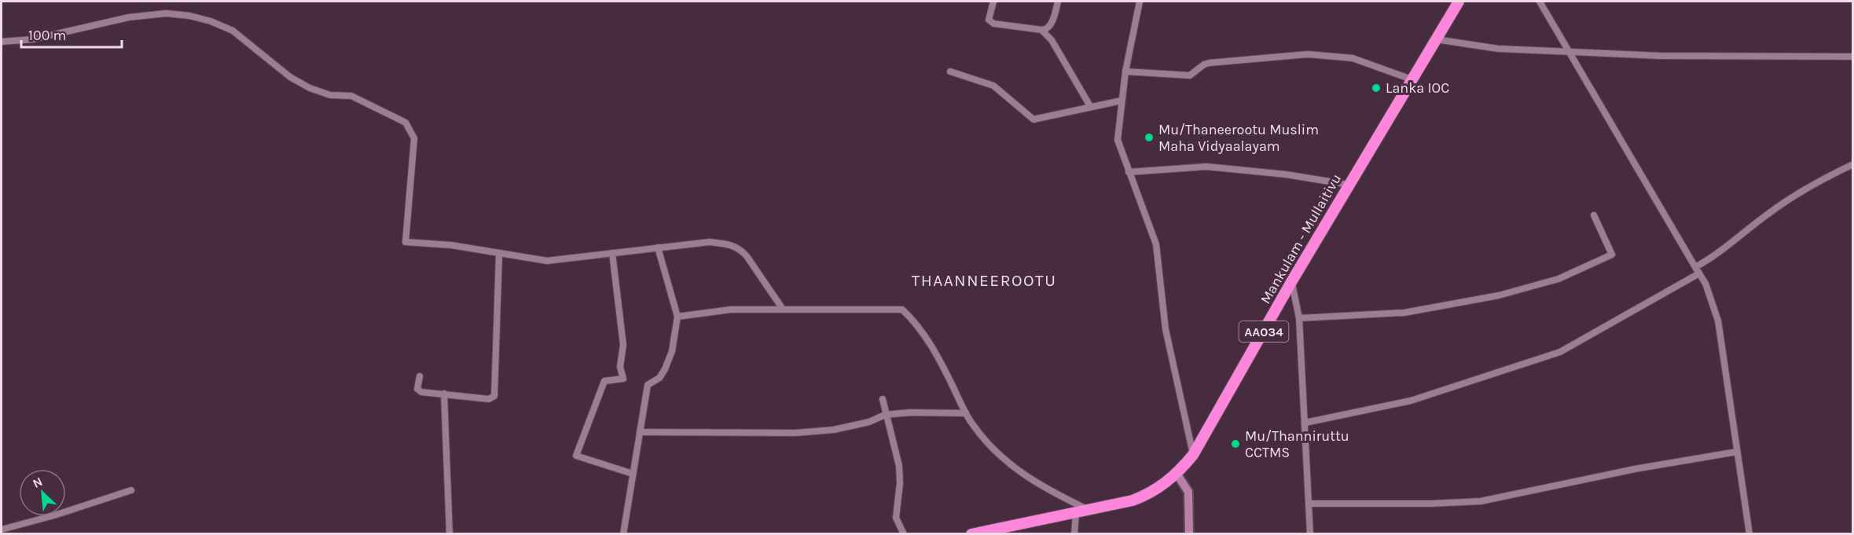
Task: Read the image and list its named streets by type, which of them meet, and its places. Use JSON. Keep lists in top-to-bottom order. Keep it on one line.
{"streets":{"highway":["Mankulam - Mullaitivu","AA034"]},"districts":["THAANNEEROOTU"],"places":["Lanka IOC","Mu/Thaneerootu Muslim Maha Vidyaalayam","Mu/Thanniruttu CCTMS"],"scale_bar":"100 m","north":"top left"}
